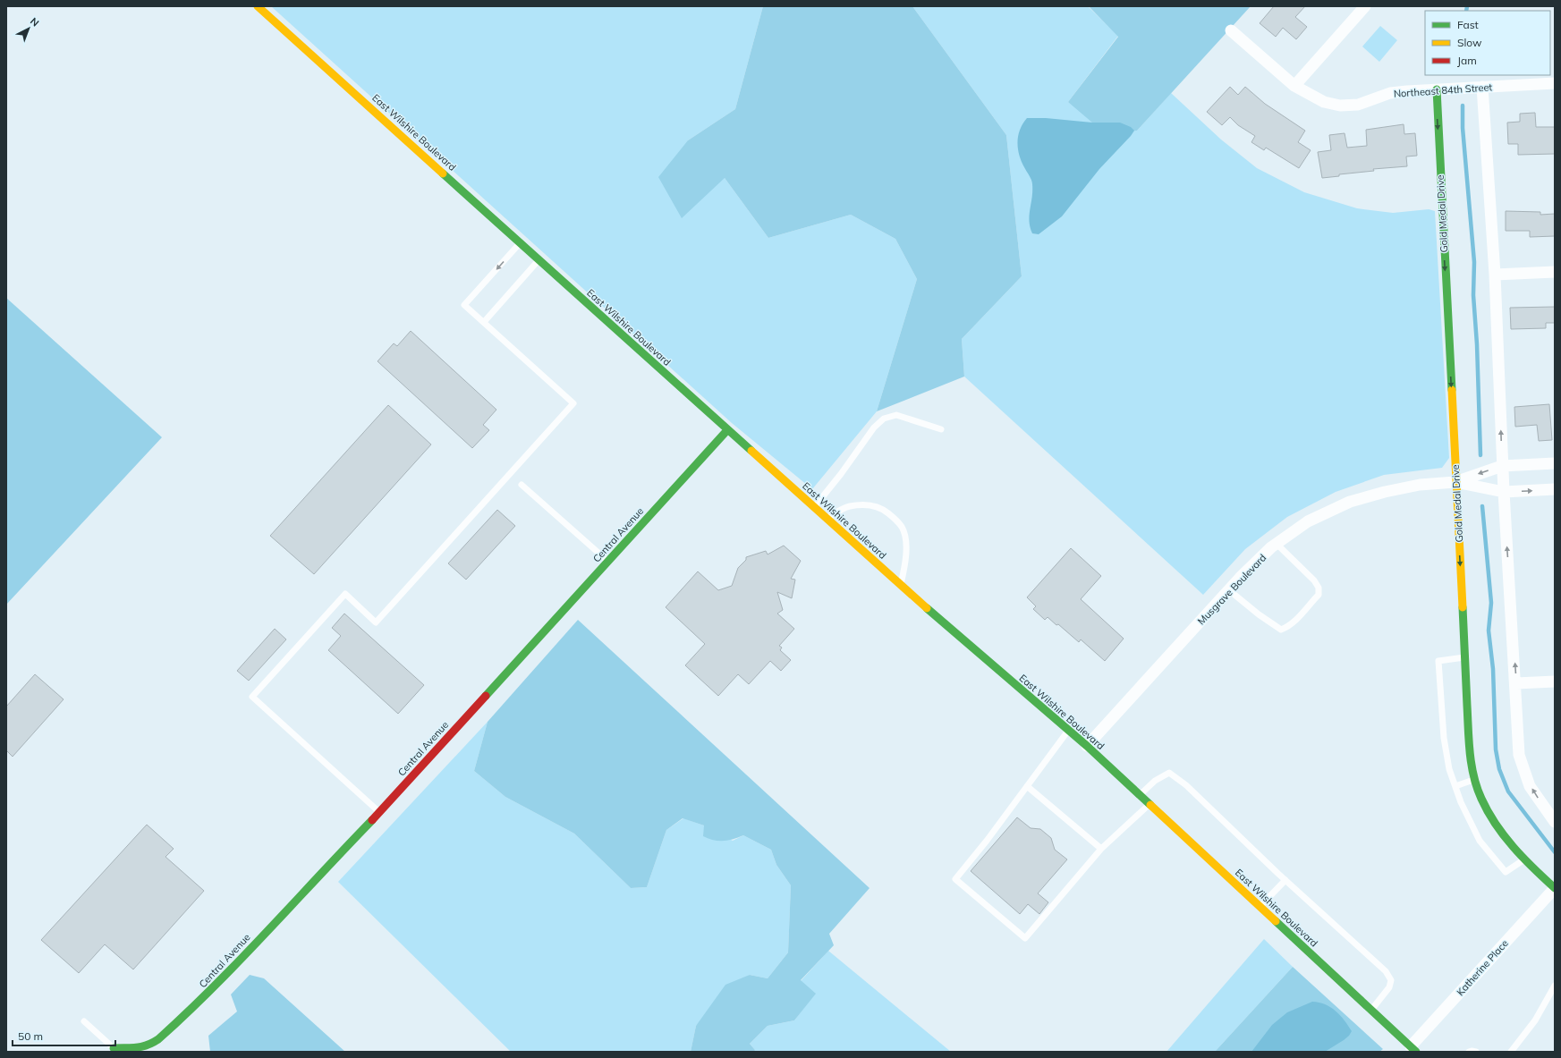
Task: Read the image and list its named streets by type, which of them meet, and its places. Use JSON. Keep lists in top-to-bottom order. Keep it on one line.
{"streets":{"street":["Northeast 84th Street","East Wilshire Boulevard","Gold Medal Drive","Central Avenue","Musgrave Boulevard","Katherine Place"]},"crossings":[["Northeast 84th Street","Gold Medal Drive"],["East Wilshire Boulevard","Central Avenue"],["East Wilshire Boulevard","Musgrave Boulevard"],["East Wilshire Boulevard","Katherine Place"],["Gold Medal Drive","Musgrave Boulevard"],["Gold Medal Drive","Katherine Place"]],"legend":["Fast","Slow","Jam"],"scale_bar":"50 m","north":"top right"}
